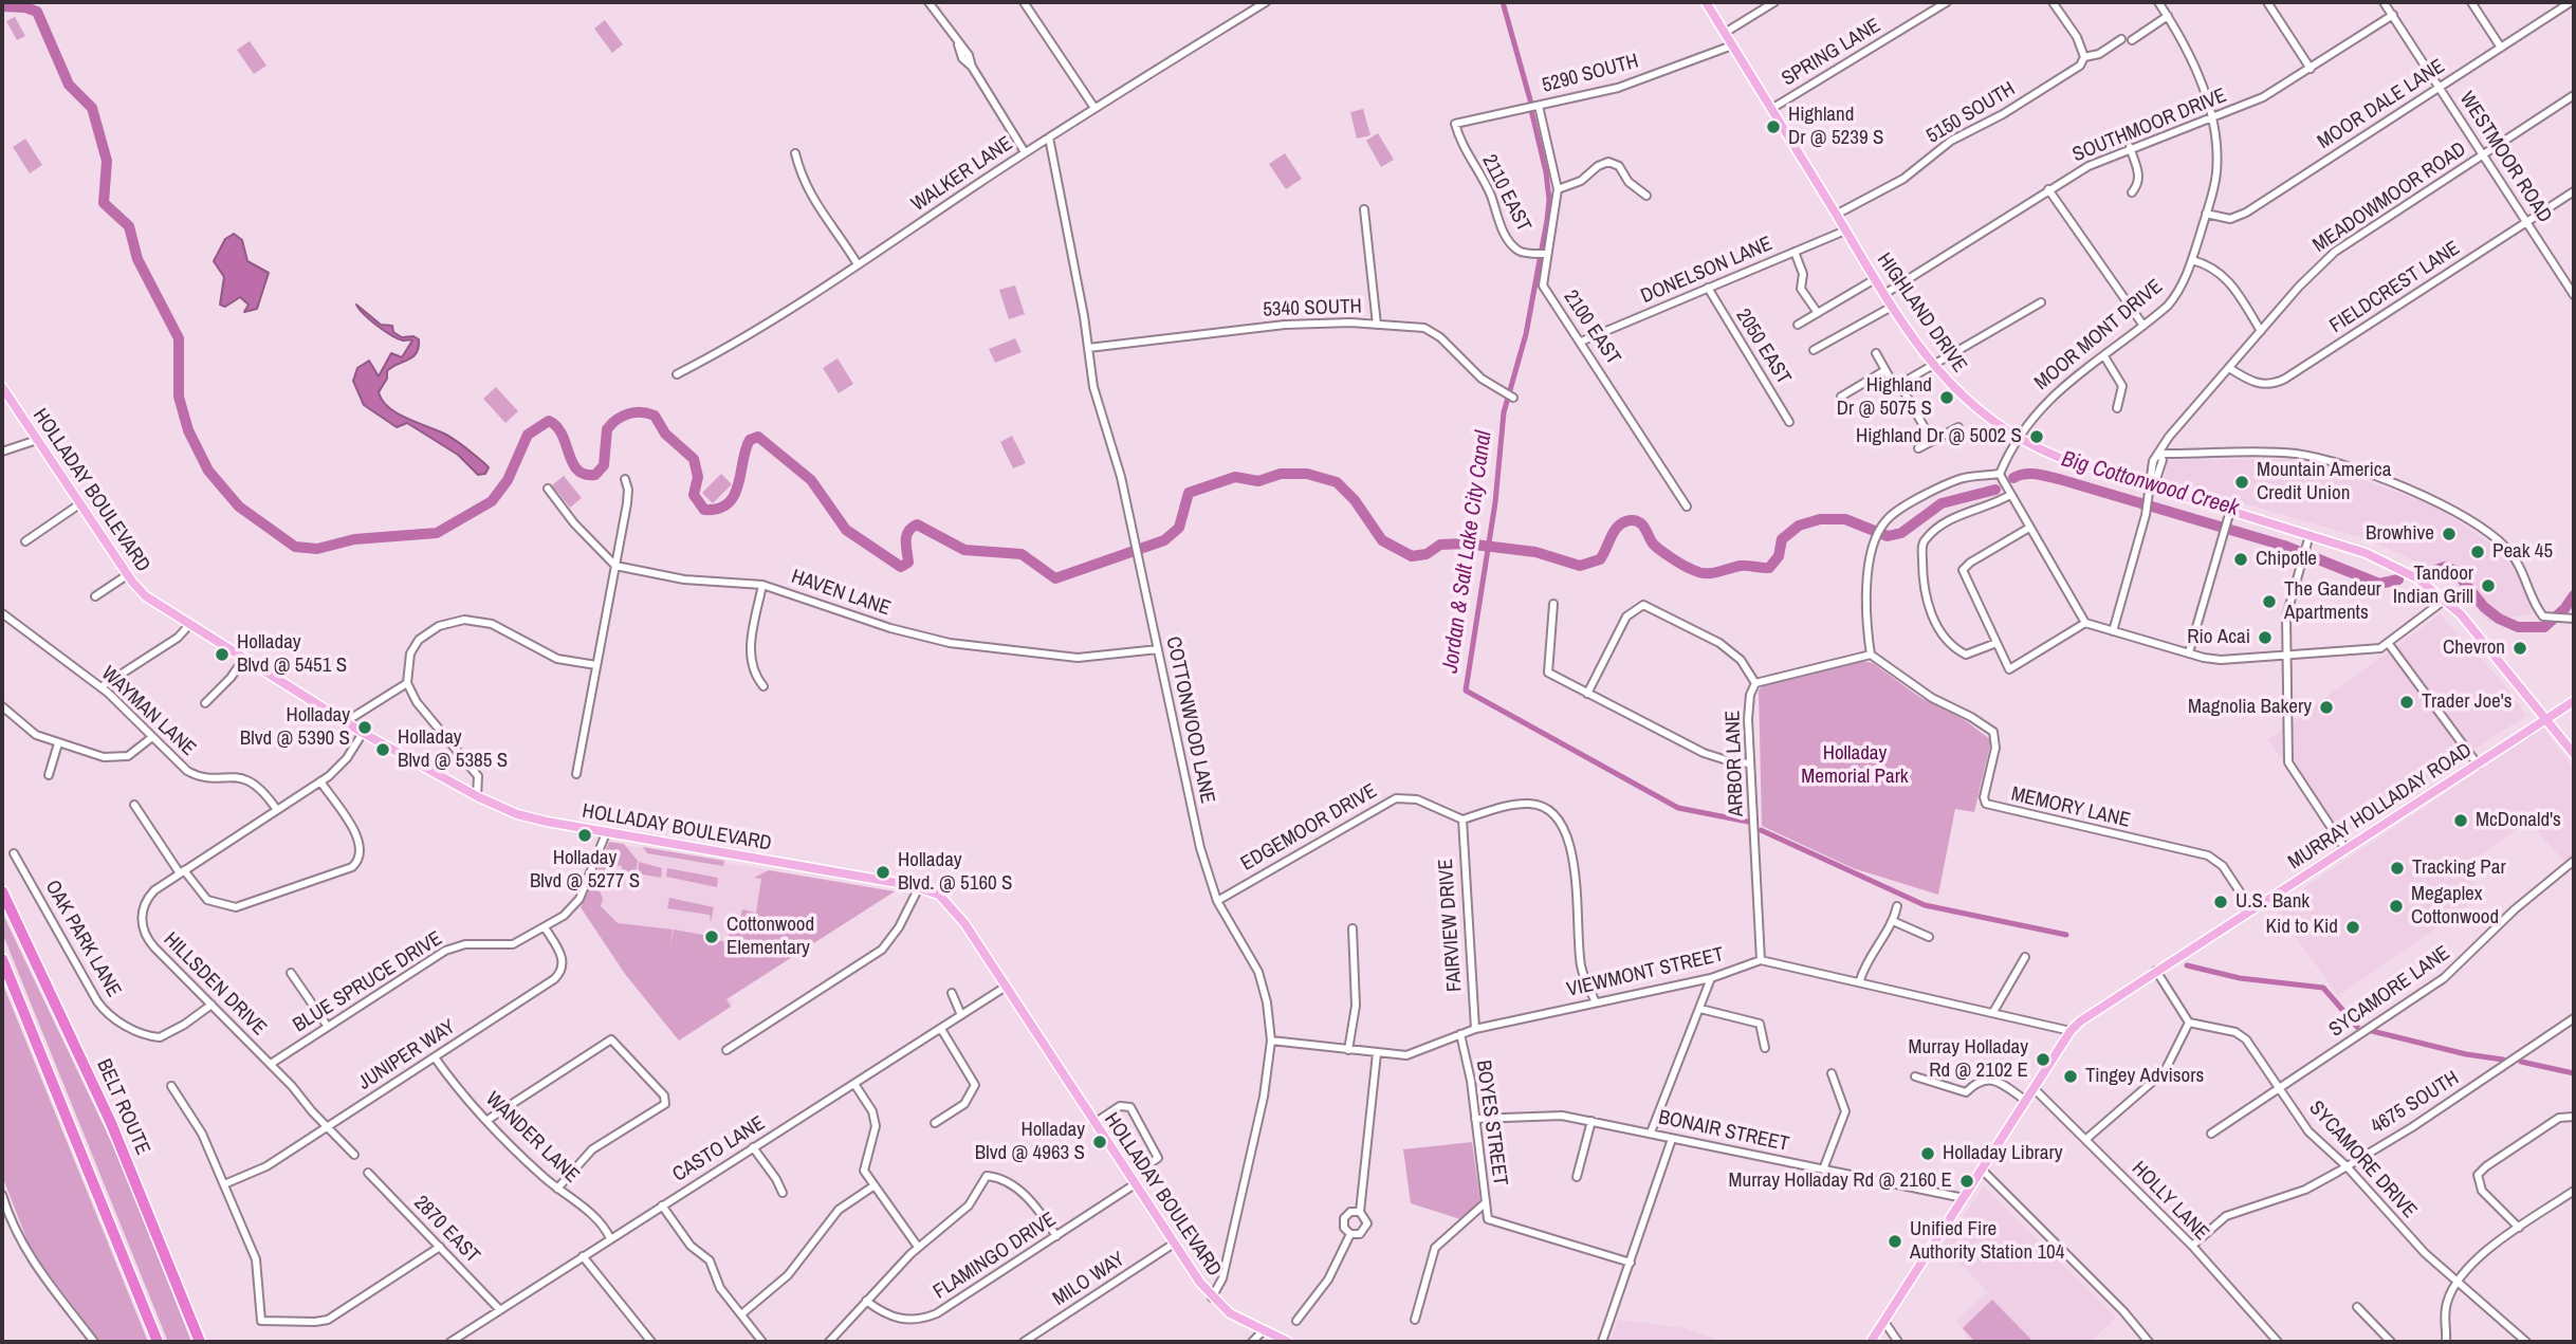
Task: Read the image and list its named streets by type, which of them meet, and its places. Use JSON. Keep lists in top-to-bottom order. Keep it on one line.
{"streets":{"highway":["BELT ROUTE"],"main road":["HIGHLAND DRIVE","HOLLADAY BOULEVARD","MURRAY HOLLADAY ROAD"],"street":["SPRING LANE","5290 SOUTH","MOOR DALE LANE","5150 SOUTH","SOUTHMOOR DRIVE","WESTMOOR ROAD","WALKER LANE","2110 EAST","MEADOWMOOR ROAD","DONELSON LANE","FIELDCREST LANE","5340 SOUTH","2100 EAST","MOOR MONT DRIVE","2050 EAST","HAVEN LANE","WAYMAN LANE","COTTONWOOD LANE","ARBOR LANE","MEMORY LANE","EDGEMOOR DRIVE","FAIRVIEW DRIVE","OAK PARK LANE","VIEWMONT STREET","BLUE SPRUCE DRIVE","HILLSDEN DRIVE","SYCAMORE LANE","JUNIPER WAY","4675 SOUTH","BOYES STREET","BONAIR STREET","WANDER LANE","CASTO LANE","SYCAMORE DRIVE","HOLLY LANE","2870 EAST","FLAMINGO DRIVE","MILO WAY"]},"crossings":[["SPRING LANE","HIGHLAND DRIVE"],["5290 SOUTH","2110 EAST"],["5290 SOUTH","HIGHLAND DRIVE"],["5290 SOUTH","2100 EAST"],["MOOR DALE LANE","WESTMOOR ROAD"],["MOOR DALE LANE","MOOR MONT DRIVE"],["5150 SOUTH","HIGHLAND DRIVE"],["SOUTHMOOR DRIVE","WESTMOOR ROAD"],["SOUTHMOOR DRIVE","HIGHLAND DRIVE"],["SOUTHMOOR DRIVE","MOOR MONT DRIVE"],["WESTMOOR ROAD","MEADOWMOOR ROAD"],["WESTMOOR ROAD","FIELDCREST LANE"],["WALKER LANE","COTTONWOOD LANE"],["2110 EAST","2100 EAST"],["MEADOWMOOR ROAD","FIELDCREST LANE"],["MEADOWMOOR ROAD","HIGHLAND DRIVE"],["DONELSON LANE","HIGHLAND DRIVE"],["DONELSON LANE","2100 EAST"],["DONELSON LANE","2050 EAST"],["5340 SOUTH","COTTONWOOD LANE"],["HIGHLAND DRIVE","MOOR MONT DRIVE"],["HIGHLAND DRIVE","MURRAY HOLLADAY ROAD"],["HOLLADAY BOULEVARD","COTTONWOOD LANE"],["HOLLADAY BOULEVARD","BLUE SPRUCE DRIVE"],["HOLLADAY BOULEVARD","HILLSDEN DRIVE"],["HOLLADAY BOULEVARD","CASTO LANE"],["HOLLADAY BOULEVARD","FLAMINGO DRIVE"],["HOLLADAY BOULEVARD","MILO WAY"],["HAVEN LANE","COTTONWOOD LANE"],["WAYMAN LANE","HILLSDEN DRIVE"],["COTTONWOOD LANE","EDGEMOOR DRIVE"],["COTTONWOOD LANE","VIEWMONT STREET"],["ARBOR LANE","MEMORY LANE"],["ARBOR LANE","VIEWMONT STREET"],["MURRAY HOLLADAY ROAD","MEMORY LANE"],["MURRAY HOLLADAY ROAD","BONAIR STREET"],["MURRAY HOLLADAY ROAD","HOLLY LANE"],["EDGEMOOR DRIVE","FAIRVIEW DRIVE"],["FAIRVIEW DRIVE","VIEWMONT STREET"],["OAK PARK LANE","HILLSDEN DRIVE"],["VIEWMONT STREET","BOYES STREET"],["BLUE SPRUCE DRIVE","HILLSDEN DRIVE"],["BLUE SPRUCE DRIVE","JUNIPER WAY"],["HILLSDEN DRIVE","JUNIPER WAY"],["SYCAMORE LANE","SYCAMORE DRIVE"],["JUNIPER WAY","WANDER LANE"],["4675 SOUTH","SYCAMORE DRIVE"],["4675 SOUTH","HOLLY LANE"],["BOYES STREET","BONAIR STREET"],["WANDER LANE","CASTO LANE"],["CASTO LANE","2870 EAST"]],"water":["Big Cottonwood Creek","Jordan & Salt Lake City Canal"],"parks":["Holladay Memorial Park"],"places":["Highland Dr @ 5239 S","Highland Dr @ 5075 S","Highland Dr @ 5002 S","Mountain America Credit Union","Browhive","Peak 45","Chipotle","Tandoor Indian Grill","The Gandeur Apartments","Rio Acai","Chevron","Holladay Blvd @ 5451 S","Trader Joe's","Magnolia Bakery","Holladay Blvd @ 5390 S","Holladay Blvd @ 5385 S","McDonald's","Holladay Blvd @ 5277 S","Tracking Par","Holladay Blvd. @ 5160 S","U.S. Bank","Megaplex Cottonwood","Kid to Kid","Cottonwood Elementary","Murray Holladay Rd @ 2102 E","Tingey Advisors","Holladay Blvd @ 4963 S","Holladay Library","Murray Holladay Rd @ 2160 E","Unified Fire Authority Station 104"]}
